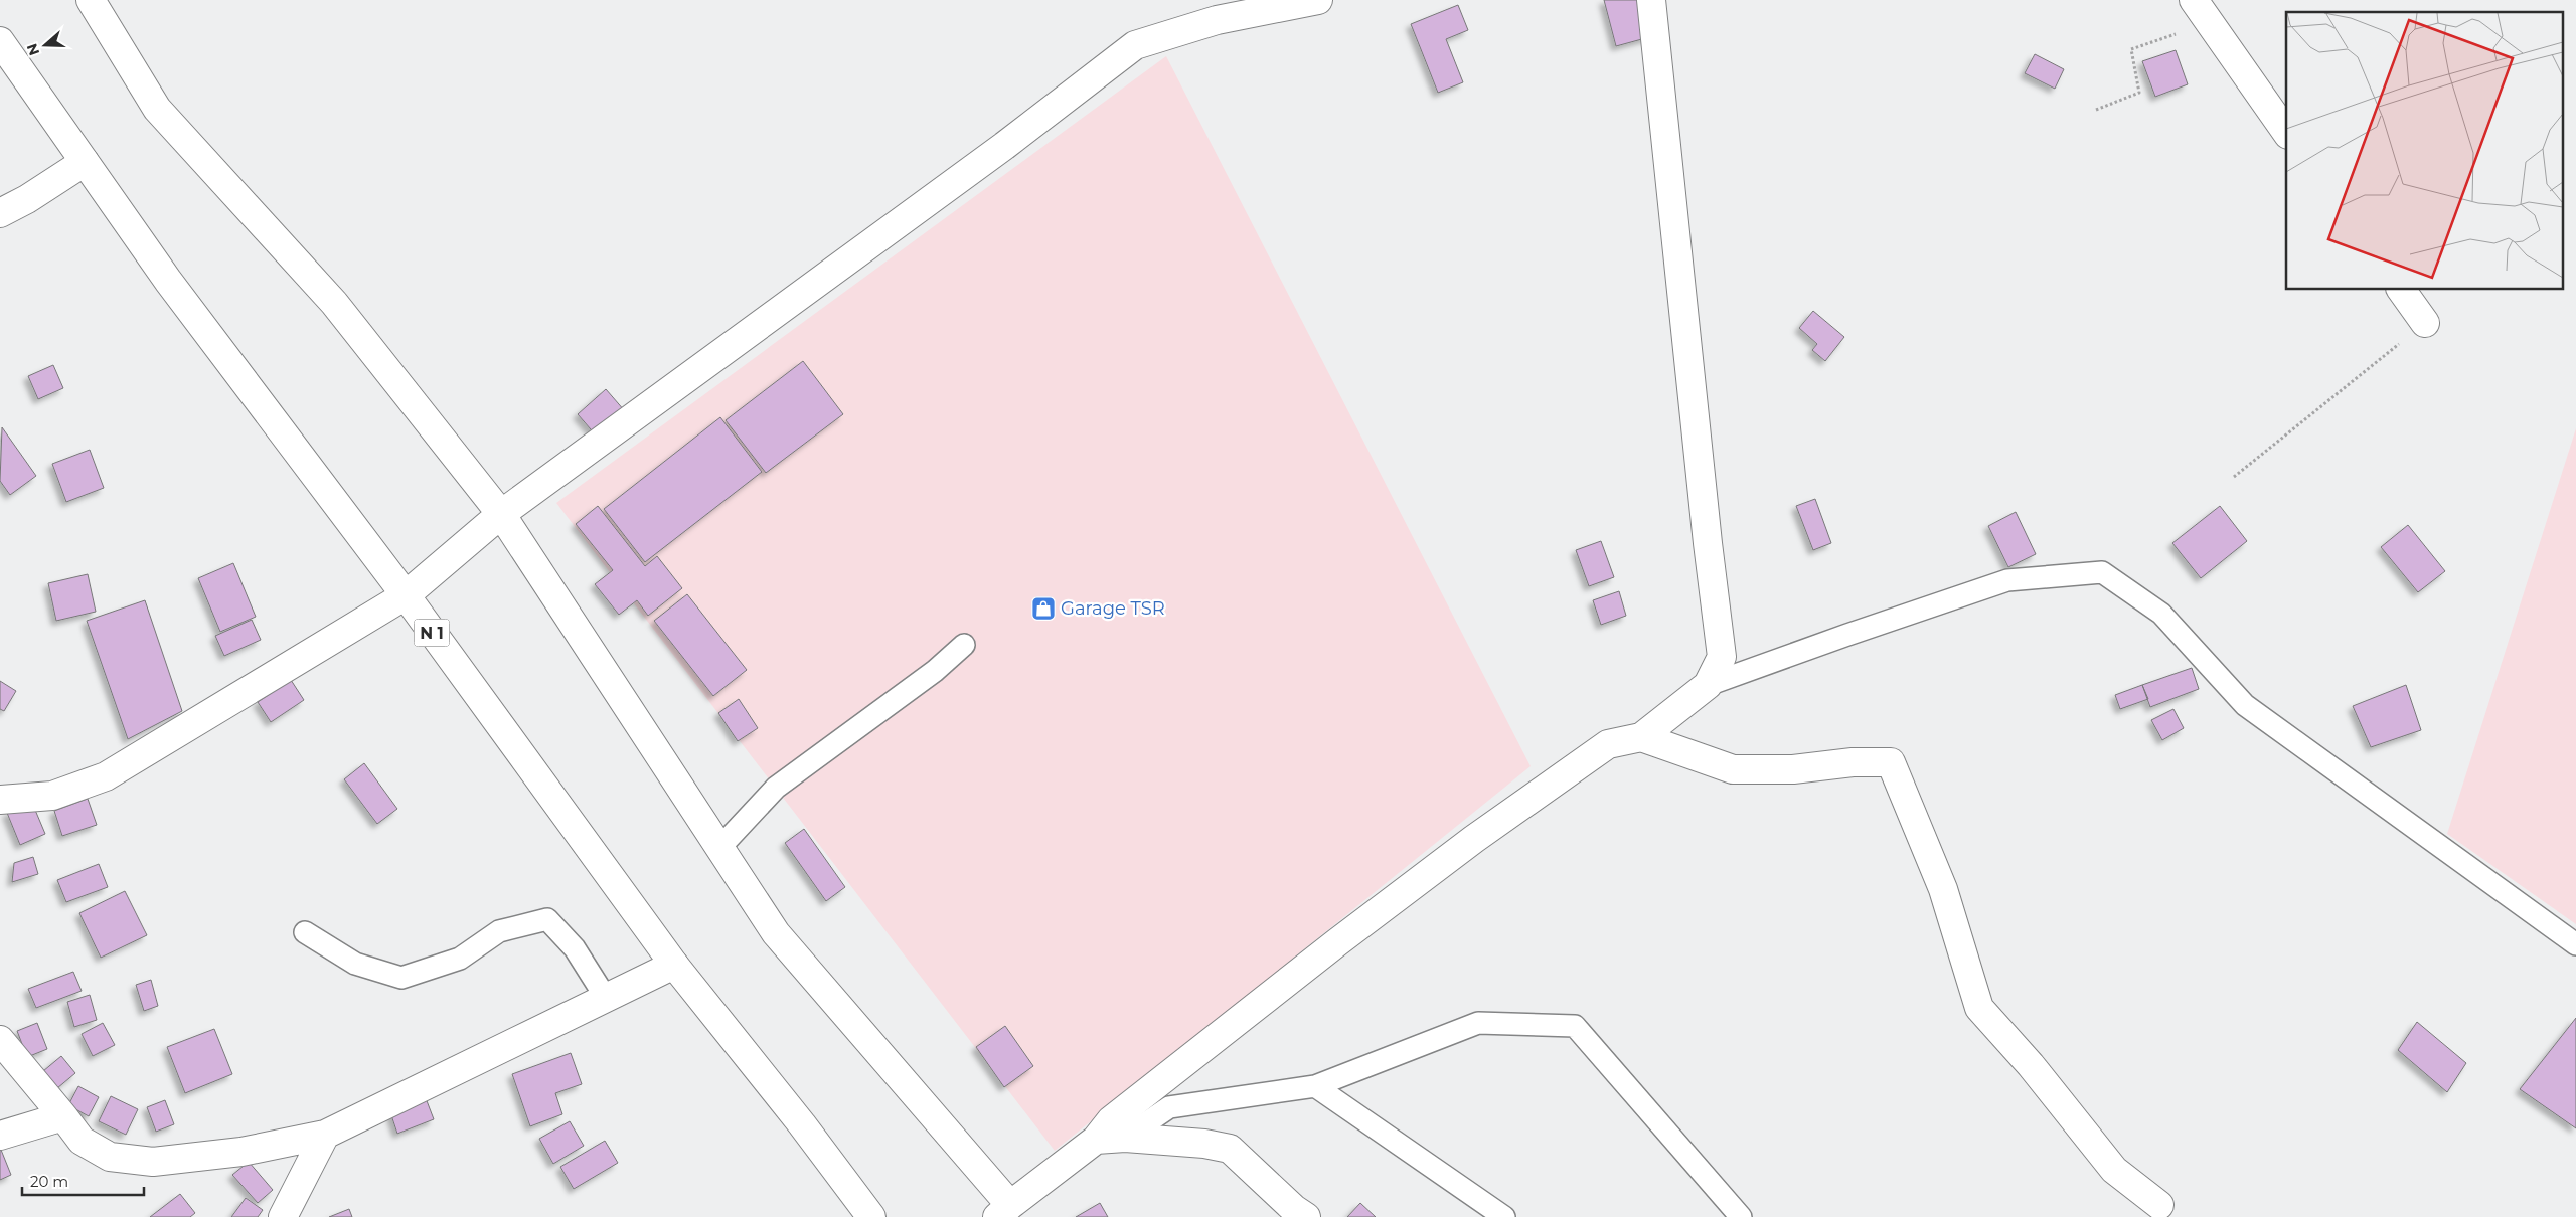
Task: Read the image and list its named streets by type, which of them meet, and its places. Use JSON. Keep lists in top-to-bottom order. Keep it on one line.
{"streets":{"main road":["N 1"]},"places":{"shop":["Garage TSR"]},"scale_bar":"20 m","north":"left"}
